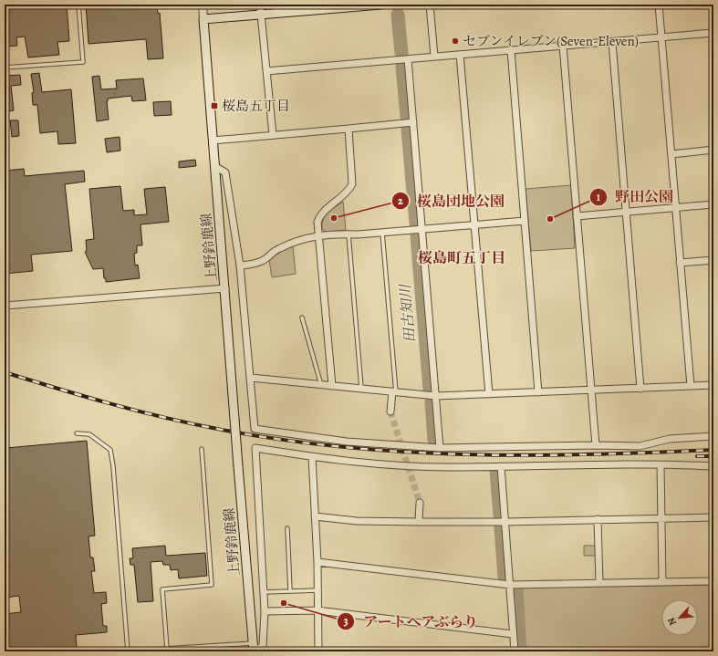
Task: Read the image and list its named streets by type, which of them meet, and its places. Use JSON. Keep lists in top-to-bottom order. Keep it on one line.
{"streets":{"main road":["上野鈴鹿線"]},"districts":["桜島町五丁目"],"water":["田古知川"],"places":{"other":["セブンイレブン(Seven-Eleven)","桜島団地公園","野田公園","アートヘアぶらり"],"transit":["桜島五丁目"]},"north":"bottom left"}
